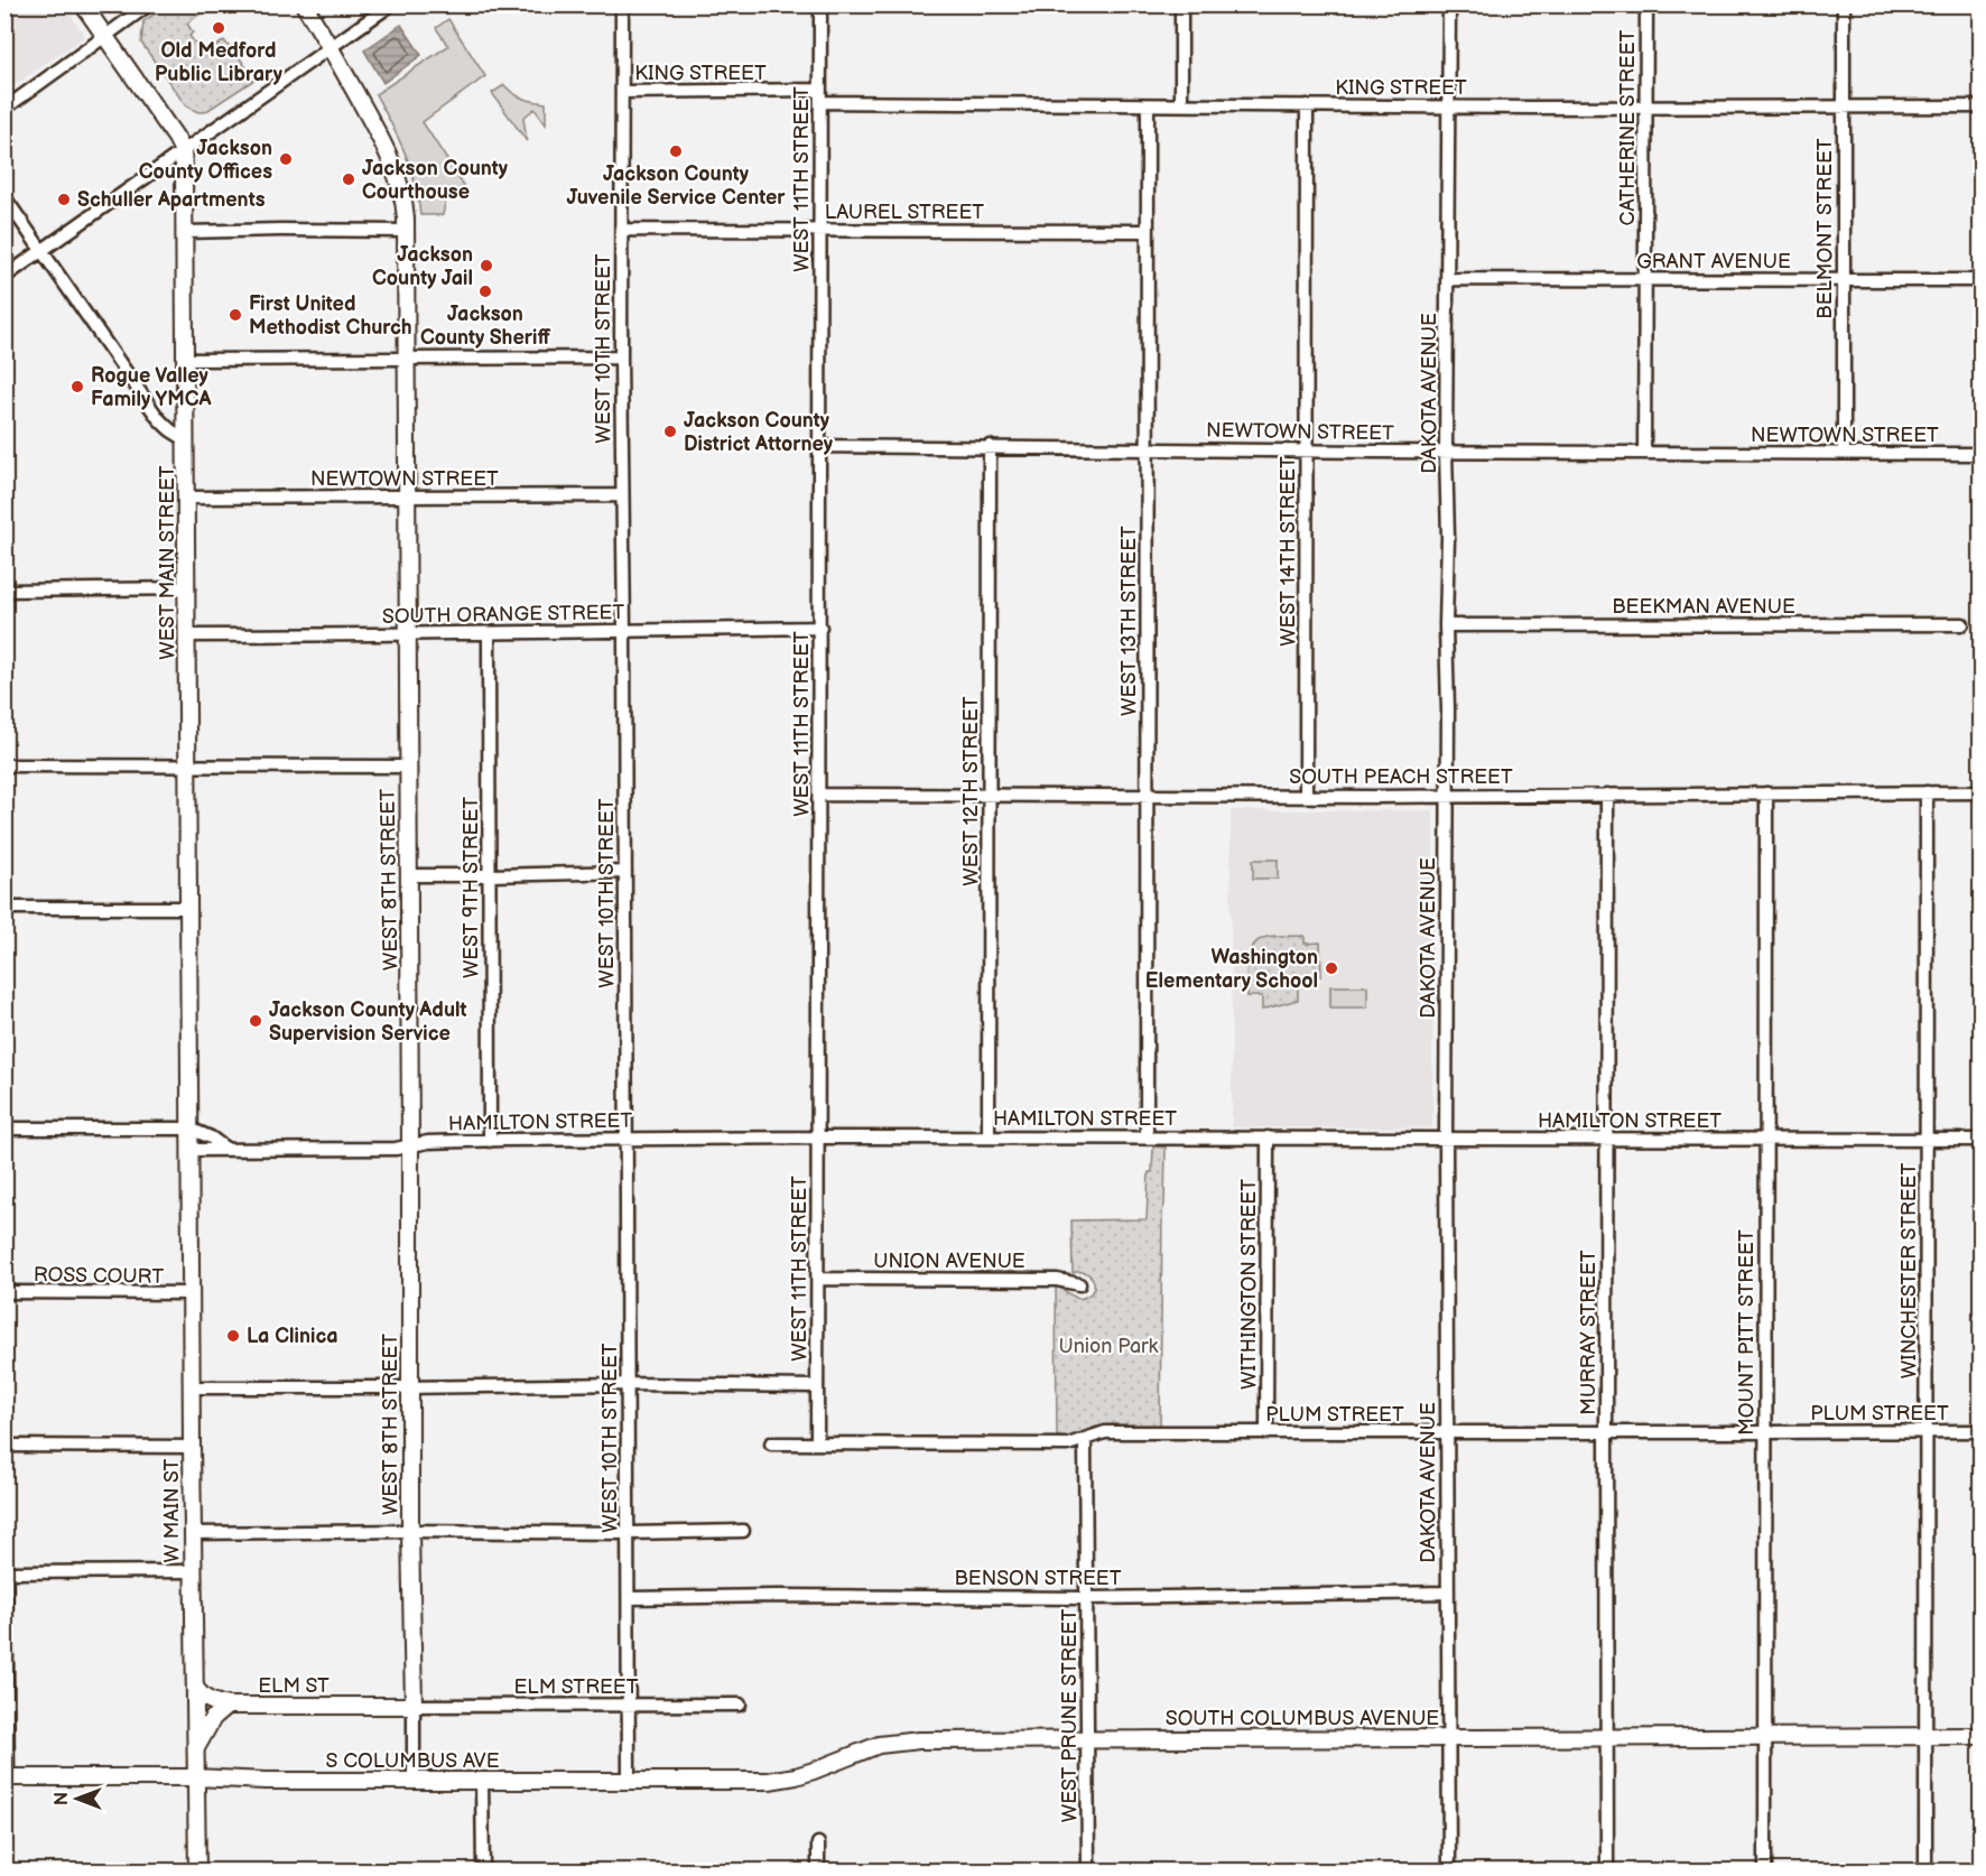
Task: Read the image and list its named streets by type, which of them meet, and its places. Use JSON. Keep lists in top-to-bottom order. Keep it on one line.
{"streets":{"main road":["WEST MAIN STREET","WEST 8TH STREET","W MAIN ST","ELM ST","SOUTH COLUMBUS AVENUE","S COLUMBUS AVE"],"street":["KING STREET","CATHERINE STREET","WEST 11TH STREET","LAUREL STREET","BELMONT STREET","GRANT AVENUE","WEST 10TH STREET","DAKOTA AVENUE","NEWTOWN STREET","WEST 14TH STREET","BEEKMAN AVENUE","SOUTH ORANGE STREET","WEST 13TH STREET","SOUTH PEACH STREET","WEST 12TH STREET","WEST 9TH STREET","HAMILTON STREET","UNION AVENUE","WINCHESTER STREET","ROSS COURT","WITHINGTON STREET","MURRAY STREET","MOUNT PITT STREET","PLUM STREET","BENSON STREET","ELM STREET","WEST PRUNE STREET"]},"crossings":[["KING STREET","CATHERINE STREET"],["KING STREET","WEST 11TH STREET"],["KING STREET","BELMONT STREET"],["KING STREET","WEST 10TH STREET"],["KING STREET","DAKOTA AVENUE"],["KING STREET","WEST 14TH STREET"],["KING STREET","WEST 13TH STREET"],["CATHERINE STREET","GRANT AVENUE"],["CATHERINE STREET","NEWTOWN STREET"],["WEST 11TH STREET","LAUREL STREET"],["WEST 11TH STREET","NEWTOWN STREET"],["WEST 11TH STREET","SOUTH ORANGE STREET"],["WEST 11TH STREET","SOUTH PEACH STREET"],["WEST 11TH STREET","HAMILTON STREET"],["WEST 11TH STREET","UNION AVENUE"],["WEST 11TH STREET","PLUM STREET"],["LAUREL STREET","WEST 10TH STREET"],["LAUREL STREET","WEST 13TH STREET"],["BELMONT STREET","GRANT AVENUE"],["BELMONT STREET","NEWTOWN STREET"],["GRANT AVENUE","DAKOTA AVENUE"],["WEST 10TH STREET","NEWTOWN STREET"],["WEST 10TH STREET","SOUTH ORANGE STREET"],["WEST 10TH STREET","HAMILTON STREET"],["WEST 10TH STREET","BENSON STREET"],["WEST 10TH STREET","ELM STREET"],["WEST 10TH STREET","SOUTH COLUMBUS AVENUE"],["WEST 10TH STREET","S COLUMBUS AVE"],["DAKOTA AVENUE","NEWTOWN STREET"],["DAKOTA AVENUE","BEEKMAN AVENUE"],["DAKOTA AVENUE","SOUTH PEACH STREET"],["DAKOTA AVENUE","HAMILTON STREET"],["DAKOTA AVENUE","PLUM STREET"],["DAKOTA AVENUE","BENSON STREET"],["DAKOTA AVENUE","SOUTH COLUMBUS AVENUE"],["NEWTOWN STREET","WEST 14TH STREET"],["NEWTOWN STREET","WEST MAIN STREET"],["NEWTOWN STREET","WEST 13TH STREET"],["NEWTOWN STREET","WEST 12TH STREET"],["NEWTOWN STREET","WEST 8TH STREET"],["WEST 14TH STREET","SOUTH PEACH STREET"],["WEST MAIN STREET","SOUTH ORANGE STREET"],["WEST MAIN STREET","HAMILTON STREET"],["WEST MAIN STREET","W MAIN ST"],["SOUTH ORANGE STREET","WEST 8TH STREET"],["SOUTH ORANGE STREET","WEST 9TH STREET"],["WEST 13TH STREET","SOUTH PEACH STREET"],["WEST 13TH STREET","HAMILTON STREET"],["SOUTH PEACH STREET","WEST 12TH STREET"],["SOUTH PEACH STREET","WINCHESTER STREET"],["SOUTH PEACH STREET","MURRAY STREET"],["SOUTH PEACH STREET","MOUNT PITT STREET"],["WEST 12TH STREET","HAMILTON STREET"],["WEST 8TH STREET","HAMILTON STREET"],["WEST 8TH STREET","ELM ST"],["WEST 8TH STREET","ELM STREET"],["WEST 8TH STREET","S COLUMBUS AVE"],["WEST 9TH STREET","HAMILTON STREET"],["HAMILTON STREET","WINCHESTER STREET"],["HAMILTON STREET","WITHINGTON STREET"],["HAMILTON STREET","MURRAY STREET"],["HAMILTON STREET","MOUNT PITT STREET"],["HAMILTON STREET","W MAIN ST"],["WINCHESTER STREET","PLUM STREET"],["WINCHESTER STREET","SOUTH COLUMBUS AVENUE"],["ROSS COURT","W MAIN ST"],["WITHINGTON STREET","PLUM STREET"],["MURRAY STREET","PLUM STREET"],["MURRAY STREET","SOUTH COLUMBUS AVENUE"],["MOUNT PITT STREET","PLUM STREET"],["MOUNT PITT STREET","SOUTH COLUMBUS AVENUE"],["PLUM STREET","WEST PRUNE STREET"],["W MAIN ST","S COLUMBUS AVE"],["BENSON STREET","WEST PRUNE STREET"],["ELM ST","ELM STREET"],["WEST PRUNE STREET","SOUTH COLUMBUS AVENUE"],["SOUTH COLUMBUS AVENUE","S COLUMBUS AVE"]],"parks":["Union Park"],"places":["Old Medford Public Library","Jackson County Juvenile Service Center","Jackson County Offices","Jackson County Courthouse","Schuller Apartments","Jackson County Jail","Jackson County Sheriff","First United Methodist Church","Rogue Valley Family YMCA","Jackson County District Attorney","Washington Elementary School","Jackson County Adult Supervision Service","La Clinica"],"north":"left"}
